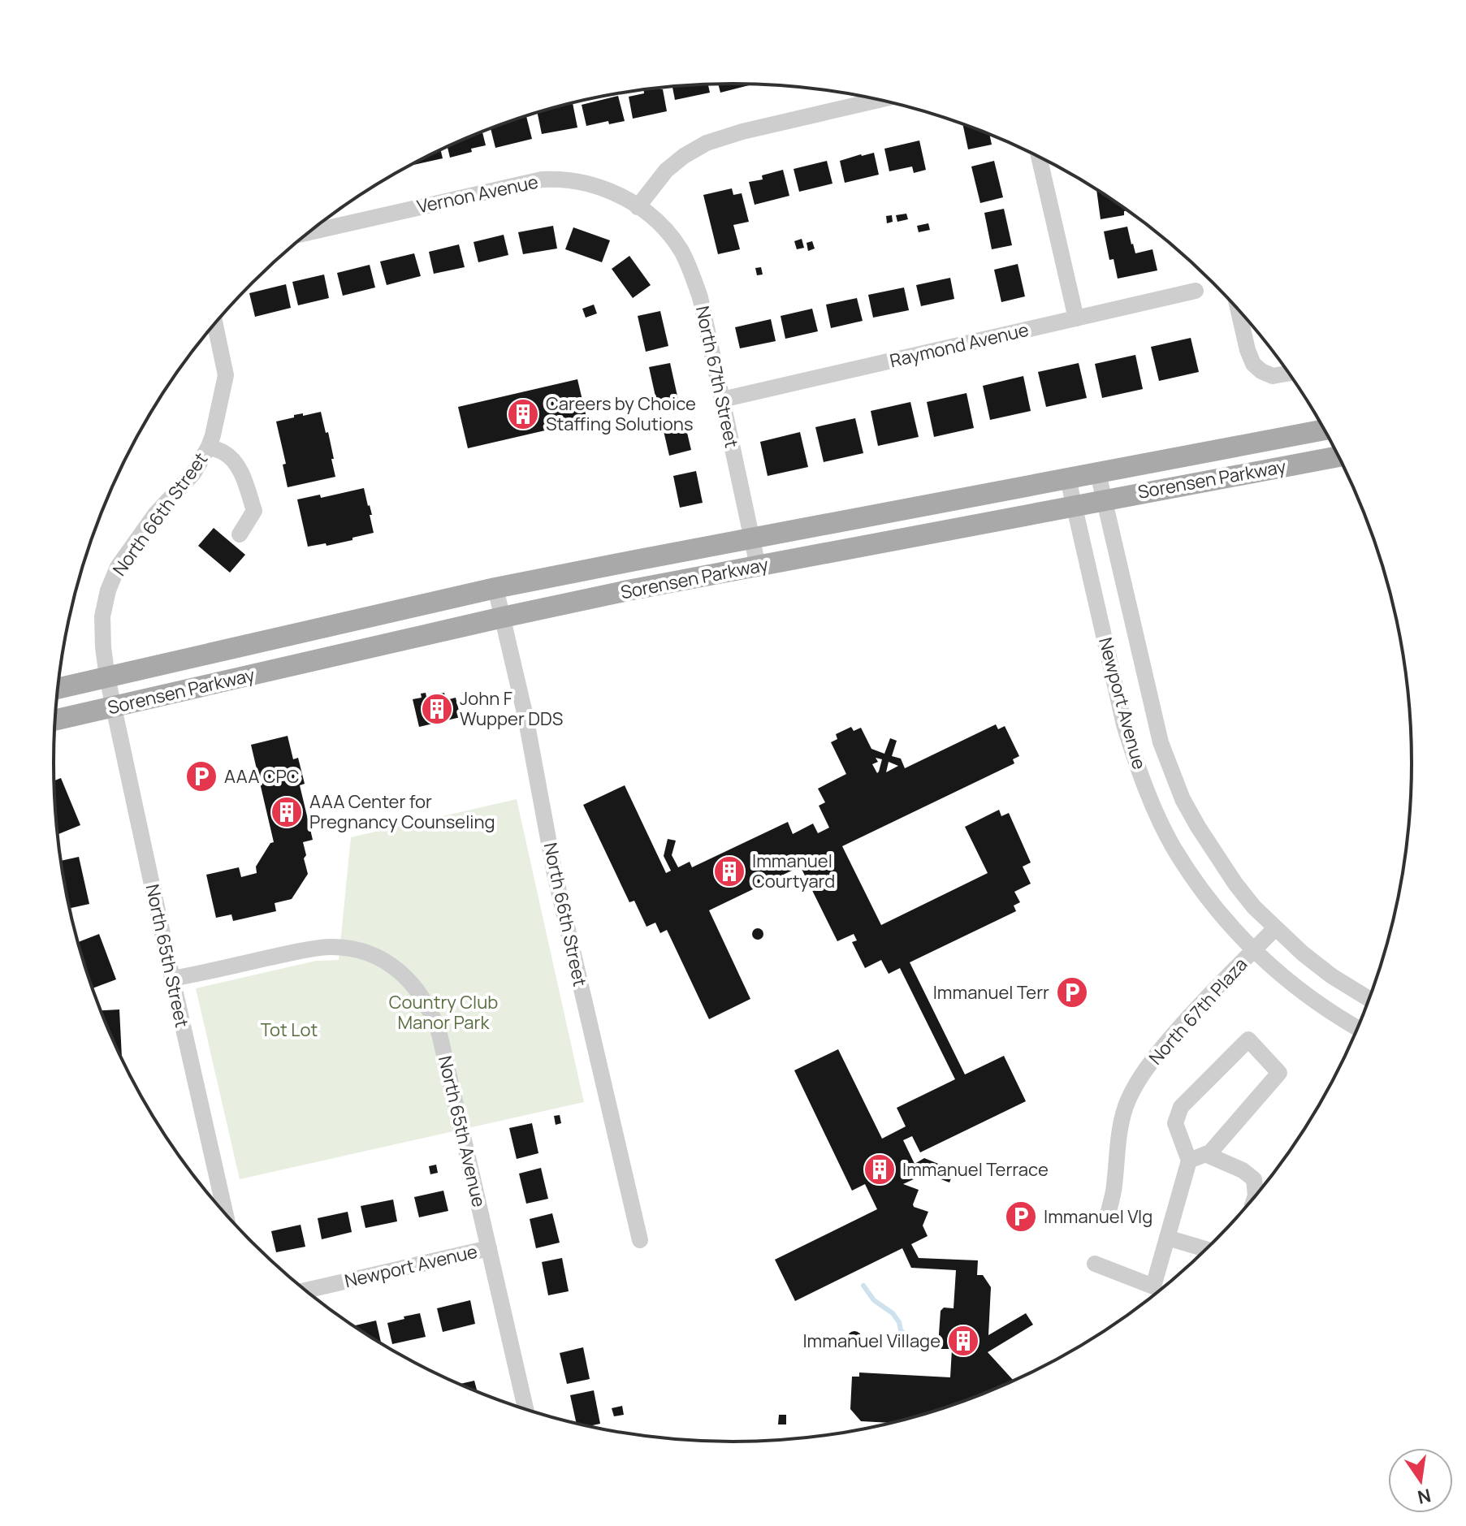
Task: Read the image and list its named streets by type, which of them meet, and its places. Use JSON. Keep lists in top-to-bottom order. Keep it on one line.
{"streets":{"main road":["Sorensen Parkway"],"street":["Vernon Avenue","Raymond Avenue","North 67th Street","North 66th Street","Newport Avenue","North 65th Street","North 67th Plaza","North 65th Avenue"]},"crossings":[["Vernon Avenue","North 67th Street"],["Raymond Avenue","North 67th Street"],["North 67th Street","Sorensen Parkway"],["Sorensen Parkway","North 66th Street"],["Sorensen Parkway","Newport Avenue"],["Sorensen Parkway","North 65th Street"],["North 66th Street","North 65th Street"],["Newport Avenue","North 67th Plaza"],["Newport Avenue","North 65th Avenue"],["North 65th Street","North 65th Avenue"]],"parks":["Country Club Manor Park","Tot Lot"],"places":{"building":["Careers by Choice Staffing Solutions","John F Wupper DDS","AAA Center for Pregnancy Counseling","Immanuel Courtyard","Immanuel Terrace","Immanuel Village"],"parking":["AAA CPC","Immanuel Terr","Immanuel Vlg"]},"north":"bottom"}
